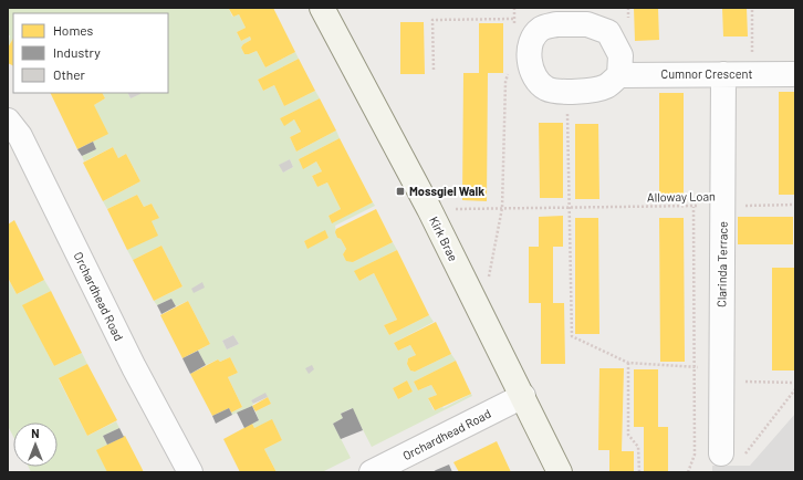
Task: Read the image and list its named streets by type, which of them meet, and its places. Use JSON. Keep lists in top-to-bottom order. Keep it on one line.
{"streets":{"street":["Cumnor Crescent","Kirk Brae","Clarinda Terrace","Orchardhead Road"],"path":["Alloway Loan"]},"crossings":[["Cumnor Crescent","Clarinda Terrace"],["Alloway Loan","Kirk Brae"],["Alloway Loan","Clarinda Terrace"],["Kirk Brae","Orchardhead Road"]],"places":{"transit":["Mossgiel Walk"]},"legend":["Homes","Industry","Other"],"north":"top"}
